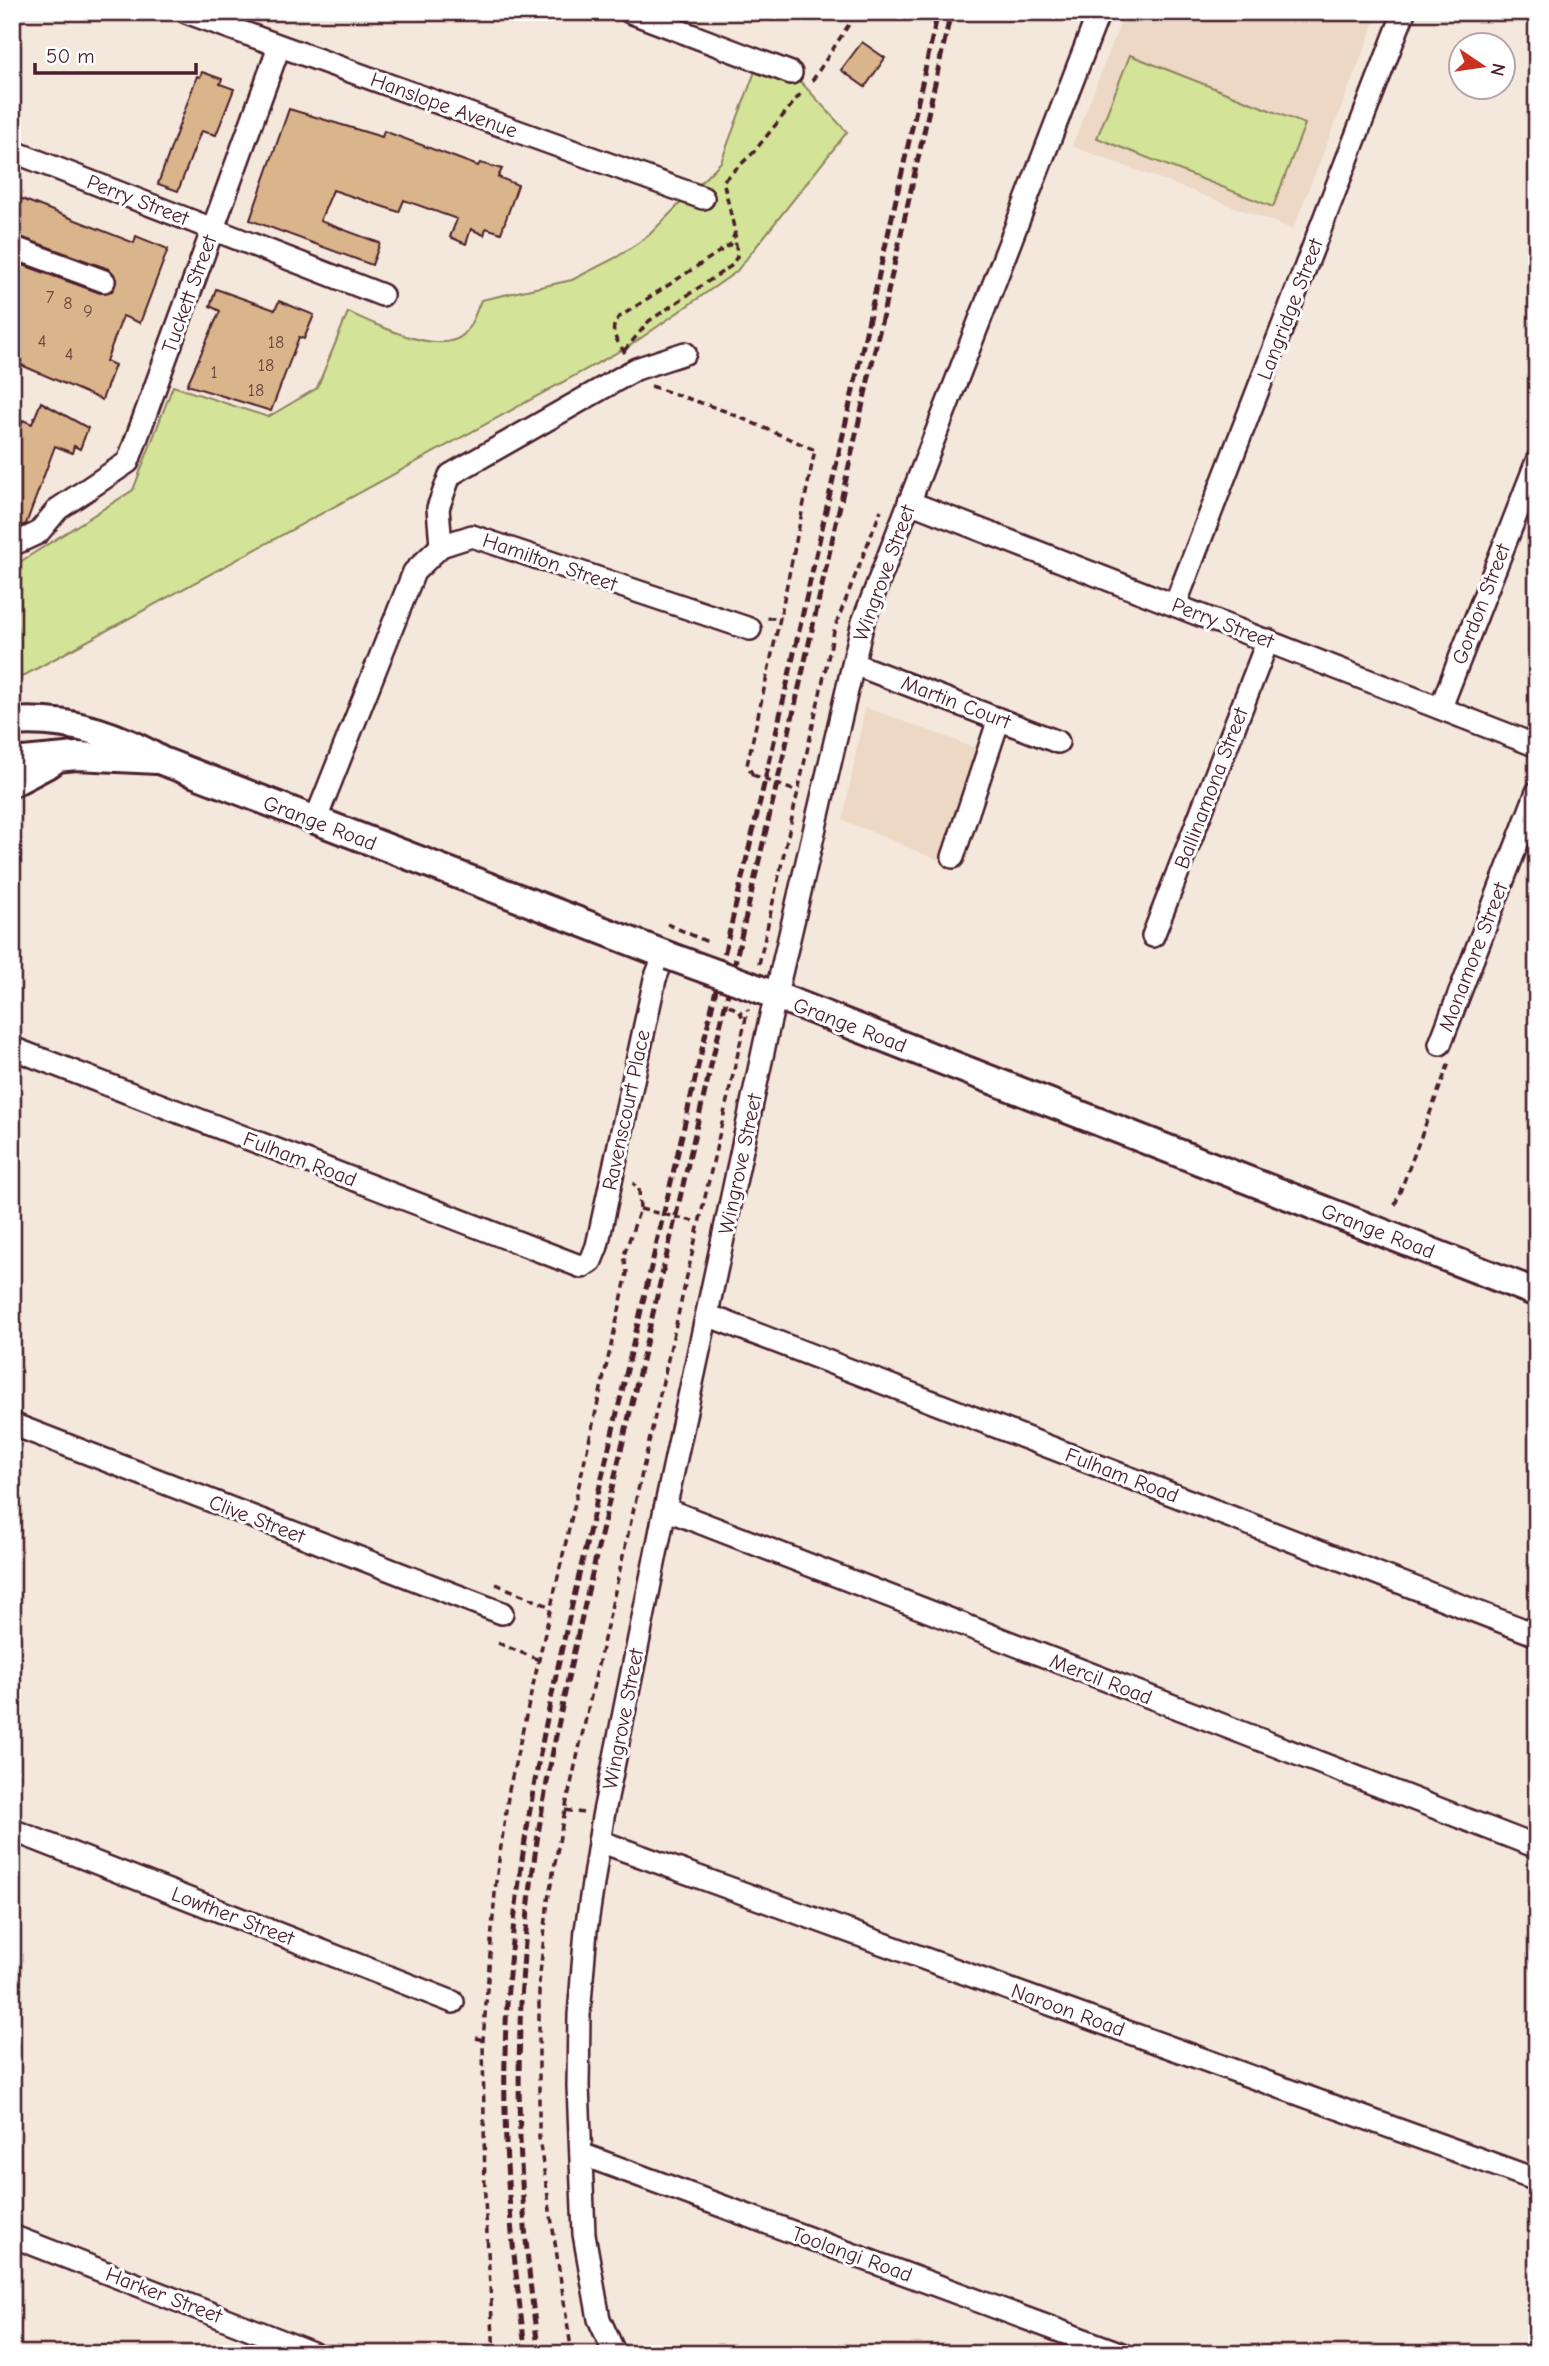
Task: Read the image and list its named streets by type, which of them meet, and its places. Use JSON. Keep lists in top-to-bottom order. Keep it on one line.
{"streets":{"main road":["Grange Road"],"street":["Hanslope Avenue","Perry Street","Tuckett Street","Langridge Street","Hamilton Street","Wingrove Street","Gordon Street","Martin Court","Ballinamona Street","Monamore Street","Ravenscourt Place","Fulham Road","Clive Street","Mercil Road","Lowther Street","Naroon Road","Toolangi Road","Harker Street"]},"crossings":[["Hanslope Avenue","Tuckett Street"],["Perry Street","Tuckett Street"],["Perry Street","Langridge Street"],["Perry Street","Wingrove Street"],["Perry Street","Gordon Street"],["Perry Street","Ballinamona Street"],["Hamilton Street","Grange Road"],["Wingrove Street","Martin Court"],["Wingrove Street","Grange Road"],["Wingrove Street","Fulham Road"],["Wingrove Street","Mercil Road"],["Wingrove Street","Naroon Road"],["Wingrove Street","Toolangi Road"],["Grange Road","Ravenscourt Place"],["Ravenscourt Place","Fulham Road"]],"house_numbers":["7","8","9","4","18","4","18","1","18"],"scale_bar":"50 m","north":"right"}
